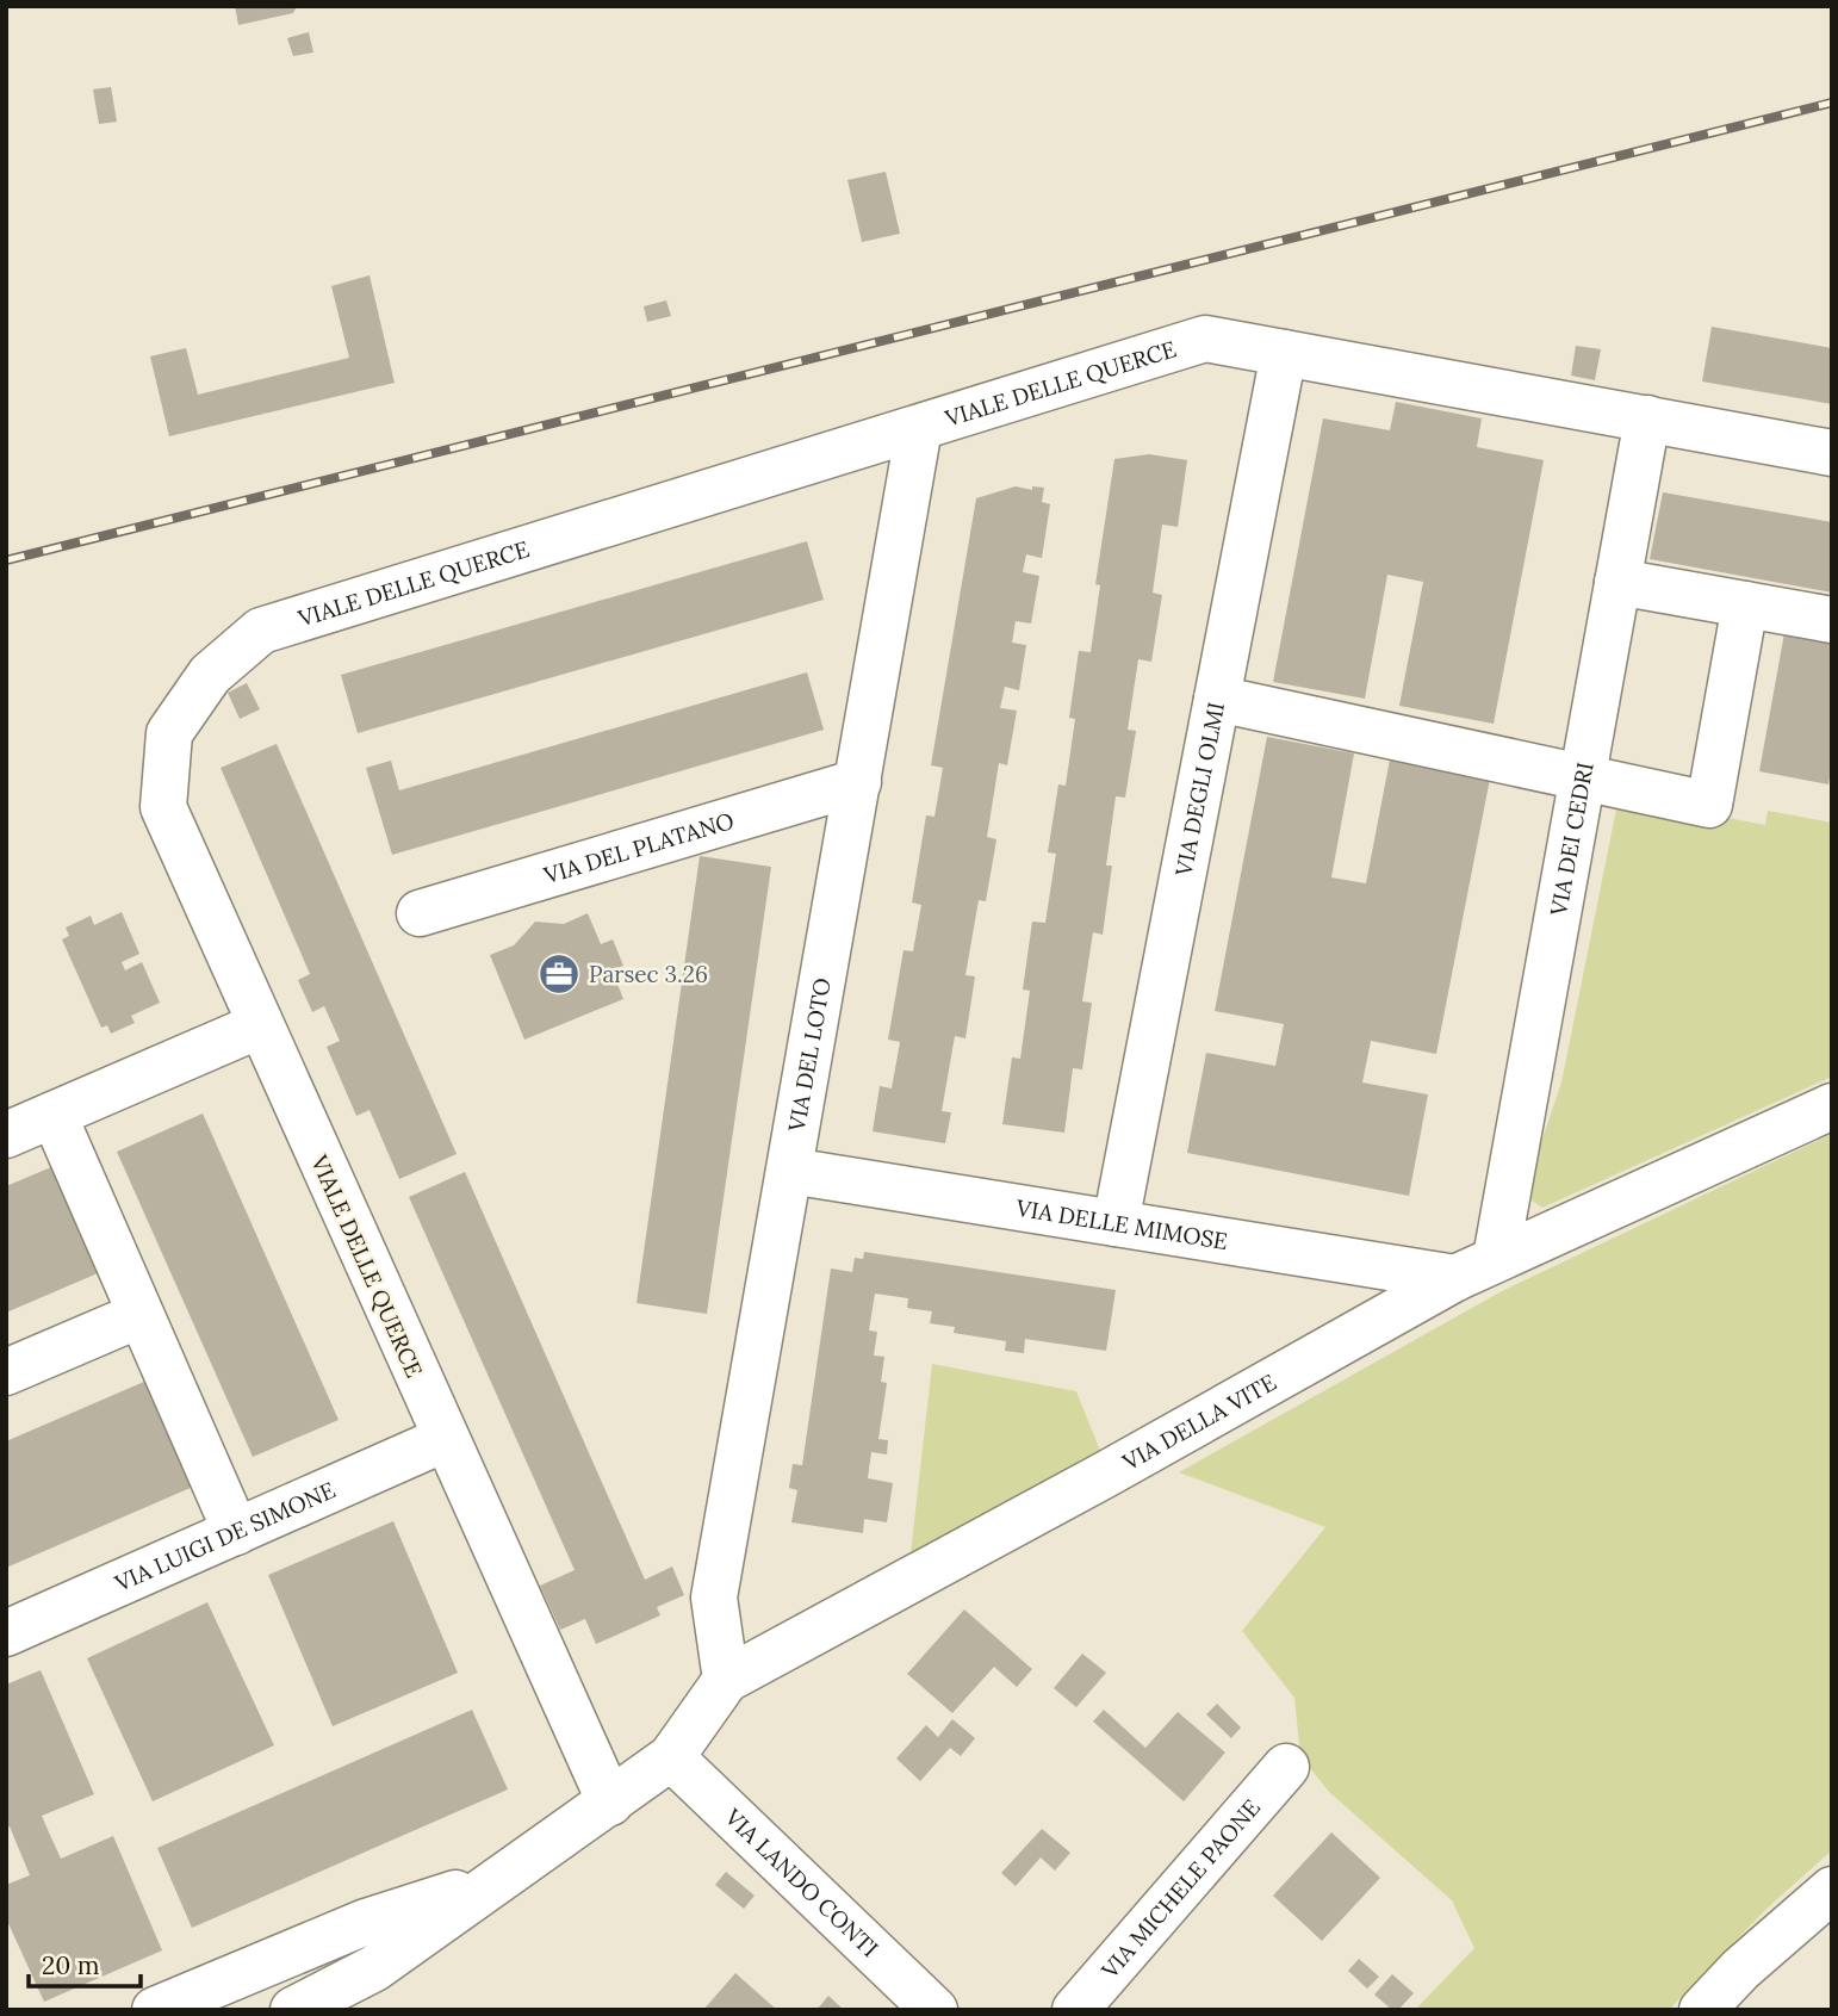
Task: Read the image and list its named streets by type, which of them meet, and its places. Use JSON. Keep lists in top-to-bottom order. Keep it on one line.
{"streets":{"street":["VIALE DELLE QUERCE","VIA DEGLI OLMI","VIA DEI CEDRI","VIA DEL PLATANO","VIA DEL LOTO","VIA DELLE MIMOSE","VIA DELLA VITE","VIA LUIGI DE SIMONE","VIA LANDO CONTI","VIA MICHELE PAONE"]},"crossings":[["VIALE DELLE QUERCE","VIA DEGLI OLMI"],["VIALE DELLE QUERCE","VIA DEI CEDRI"],["VIALE DELLE QUERCE","VIA DEL LOTO"],["VIALE DELLE QUERCE","VIA DELLA VITE"],["VIALE DELLE QUERCE","VIA LUIGI DE SIMONE"],["VIA DEGLI OLMI","VIA DELLE MIMOSE"],["VIA DEI CEDRI","VIA DELLA VITE"],["VIA DEL PLATANO","VIA DEL LOTO"],["VIA DEL LOTO","VIA DELLE MIMOSE"],["VIA DEL LOTO","VIA DELLA VITE"],["VIA DELLE MIMOSE","VIA DELLA VITE"],["VIA DELLA VITE","VIA LANDO CONTI"]],"places":{"office":["Parsec 3.26"]},"scale_bar":"20 m"}
